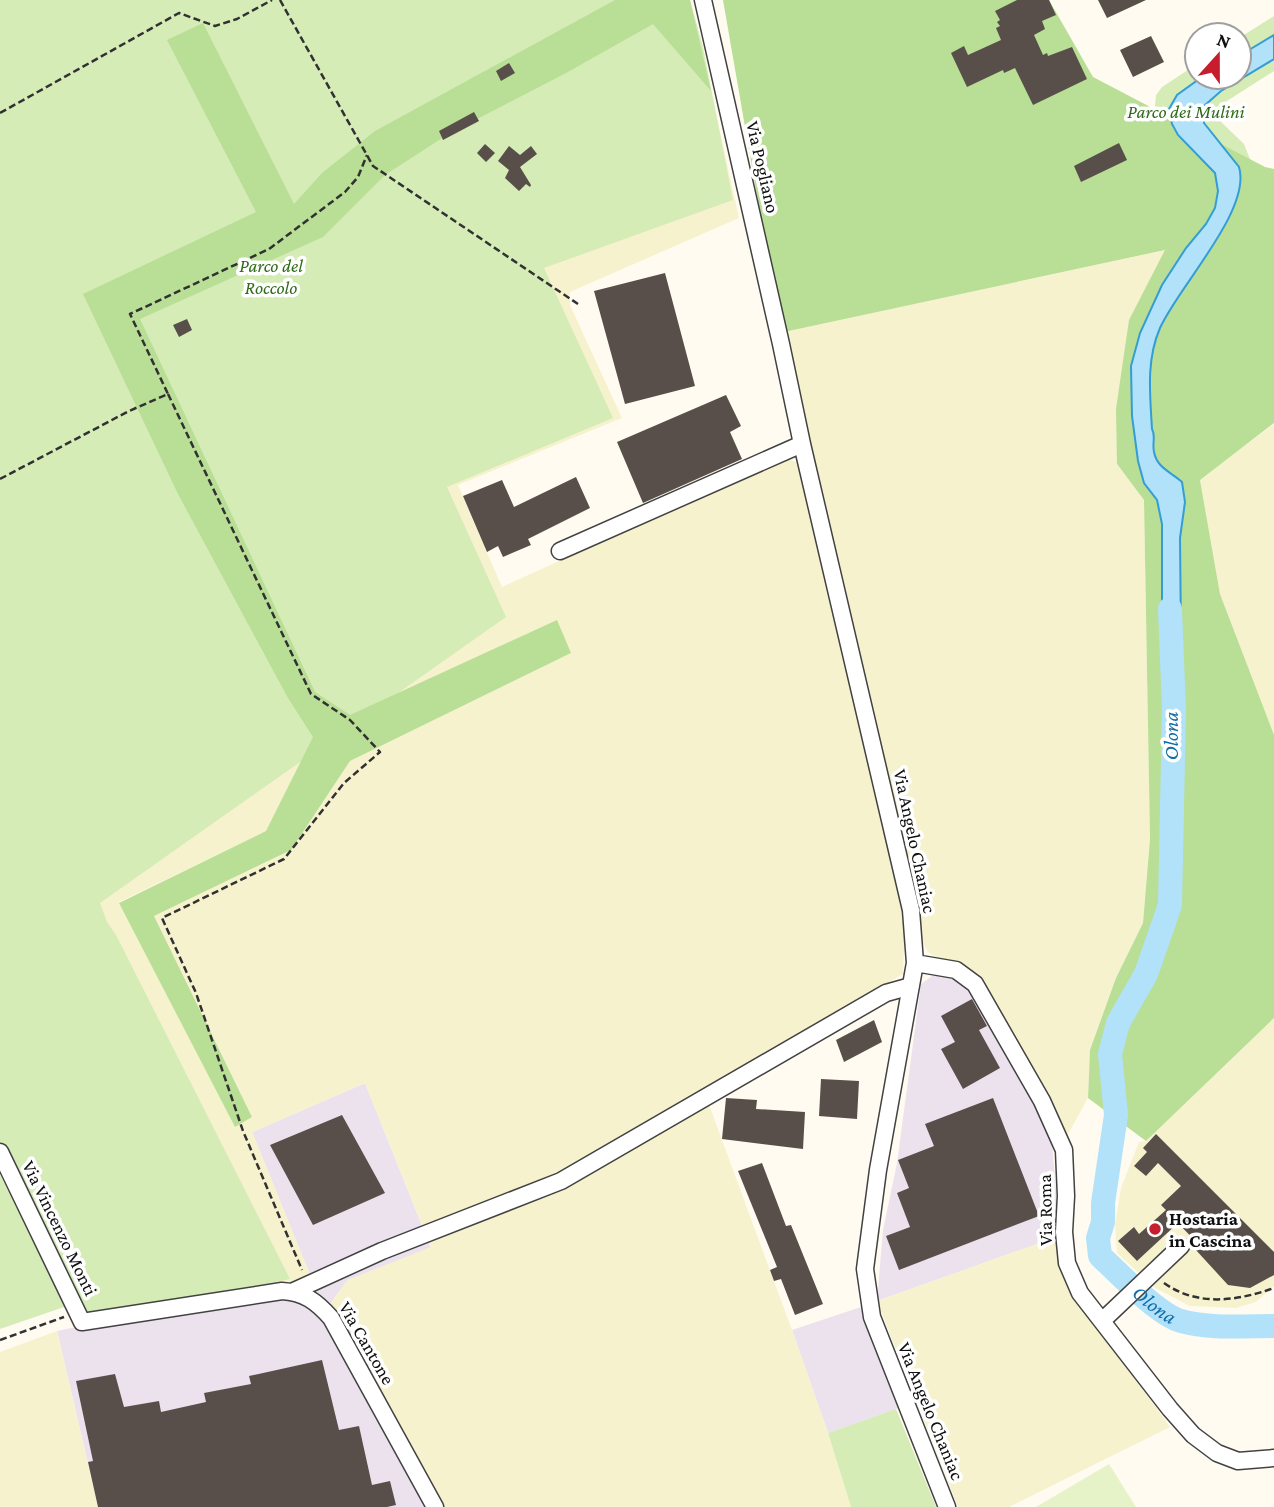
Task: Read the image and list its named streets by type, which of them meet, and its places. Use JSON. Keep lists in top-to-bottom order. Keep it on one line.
{"streets":{"street":["Via Pogliano","Via Angelo Chaniac","Via Roma","Via Vincenzo Monti","Via Cantone"]},"crossings":[["Via Pogliano","Via Angelo Chaniac"],["Via Angelo Chaniac","Via Roma"]],"water":["Olona"],"parks":["Parco dei Mulini","Parco del Roccolo"],"places":["Hostaria in Cascina"],"north":"top"}
